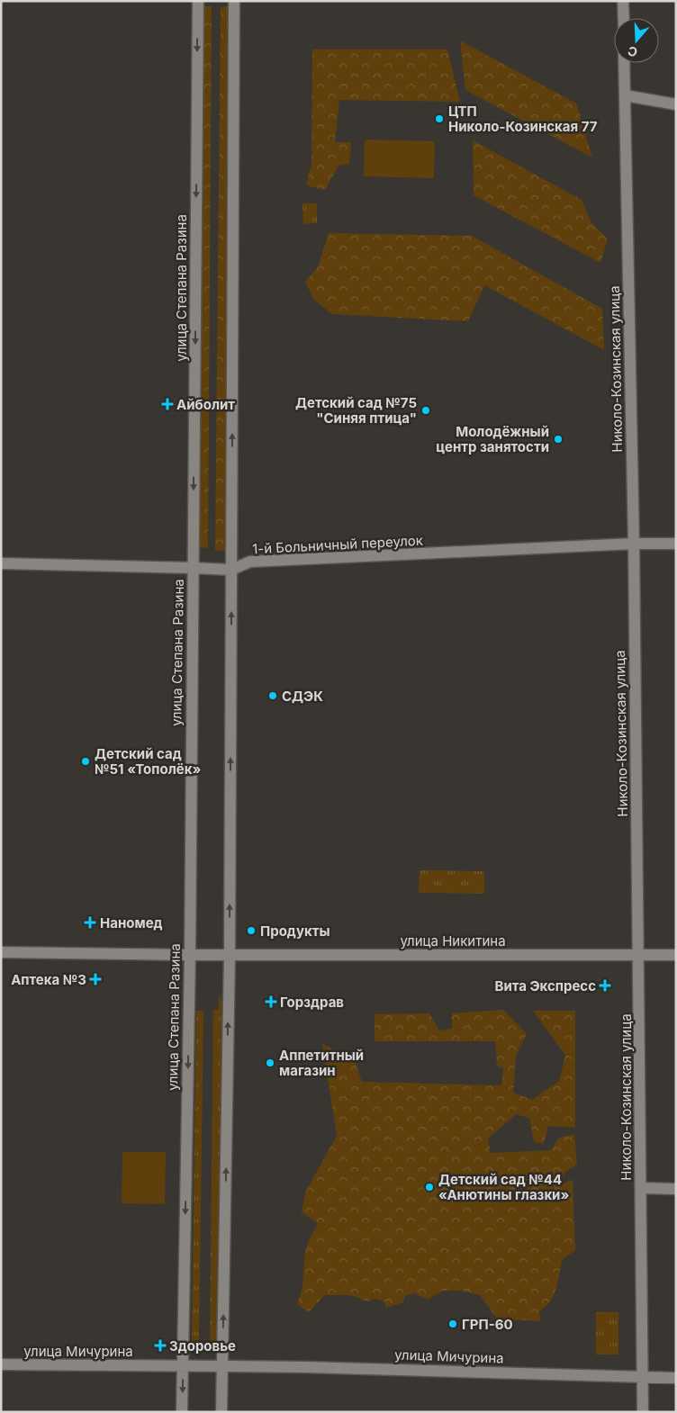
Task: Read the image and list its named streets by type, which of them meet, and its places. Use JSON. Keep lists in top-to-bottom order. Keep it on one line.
{"streets":{"street":["улица Степана Разина","Николо-Козинская улица","1-й Больничный переулок","улица Никитина","улица Мичурина"]},"crossings":[["улица Степана Разина","1-й Больничный переулок"],["улица Степана Разина","улица Никитина"],["улица Степана Разина","улица Мичурина"],["Николо-Козинская улица","1-й Больничный переулок"],["Николо-Козинская улица","улица Никитина"],["Николо-Козинская улица","улица Мичурина"]],"places":{"other":["ЦТП Николо-Козинская 77","Детский сад №75 \"Синяя птица\"","Молодёжный центр занятости","СДЭК","Детский сад №51 «Тополёк»","Продукты","Аппетитный магазин","Детский сад №44 «Анютины глазки»","ГРП-60"],"health":["Айболит","Наномед","Аптека №3","Вита Экспресс","Горздрав","Здоровье"]},"north":"bottom"}
